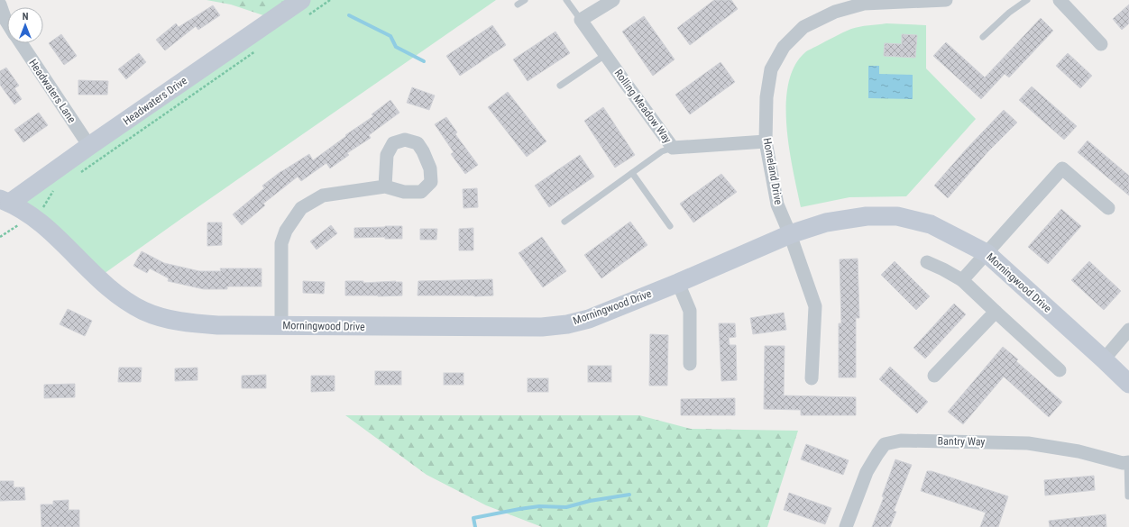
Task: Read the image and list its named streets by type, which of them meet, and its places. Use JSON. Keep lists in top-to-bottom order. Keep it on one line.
{"streets":{"street":["Headwaters Lane","Headwaters Drive","Rolling Meadow Way","Homeland Drive","Morningwood Drive","Bantry Way"]},"crossings":[["Headwaters Lane","Headwaters Drive"],["Headwaters Drive","Morningwood Drive"],["Rolling Meadow Way","Homeland Drive"],["Homeland Drive","Morningwood Drive"]],"north":"top"}
